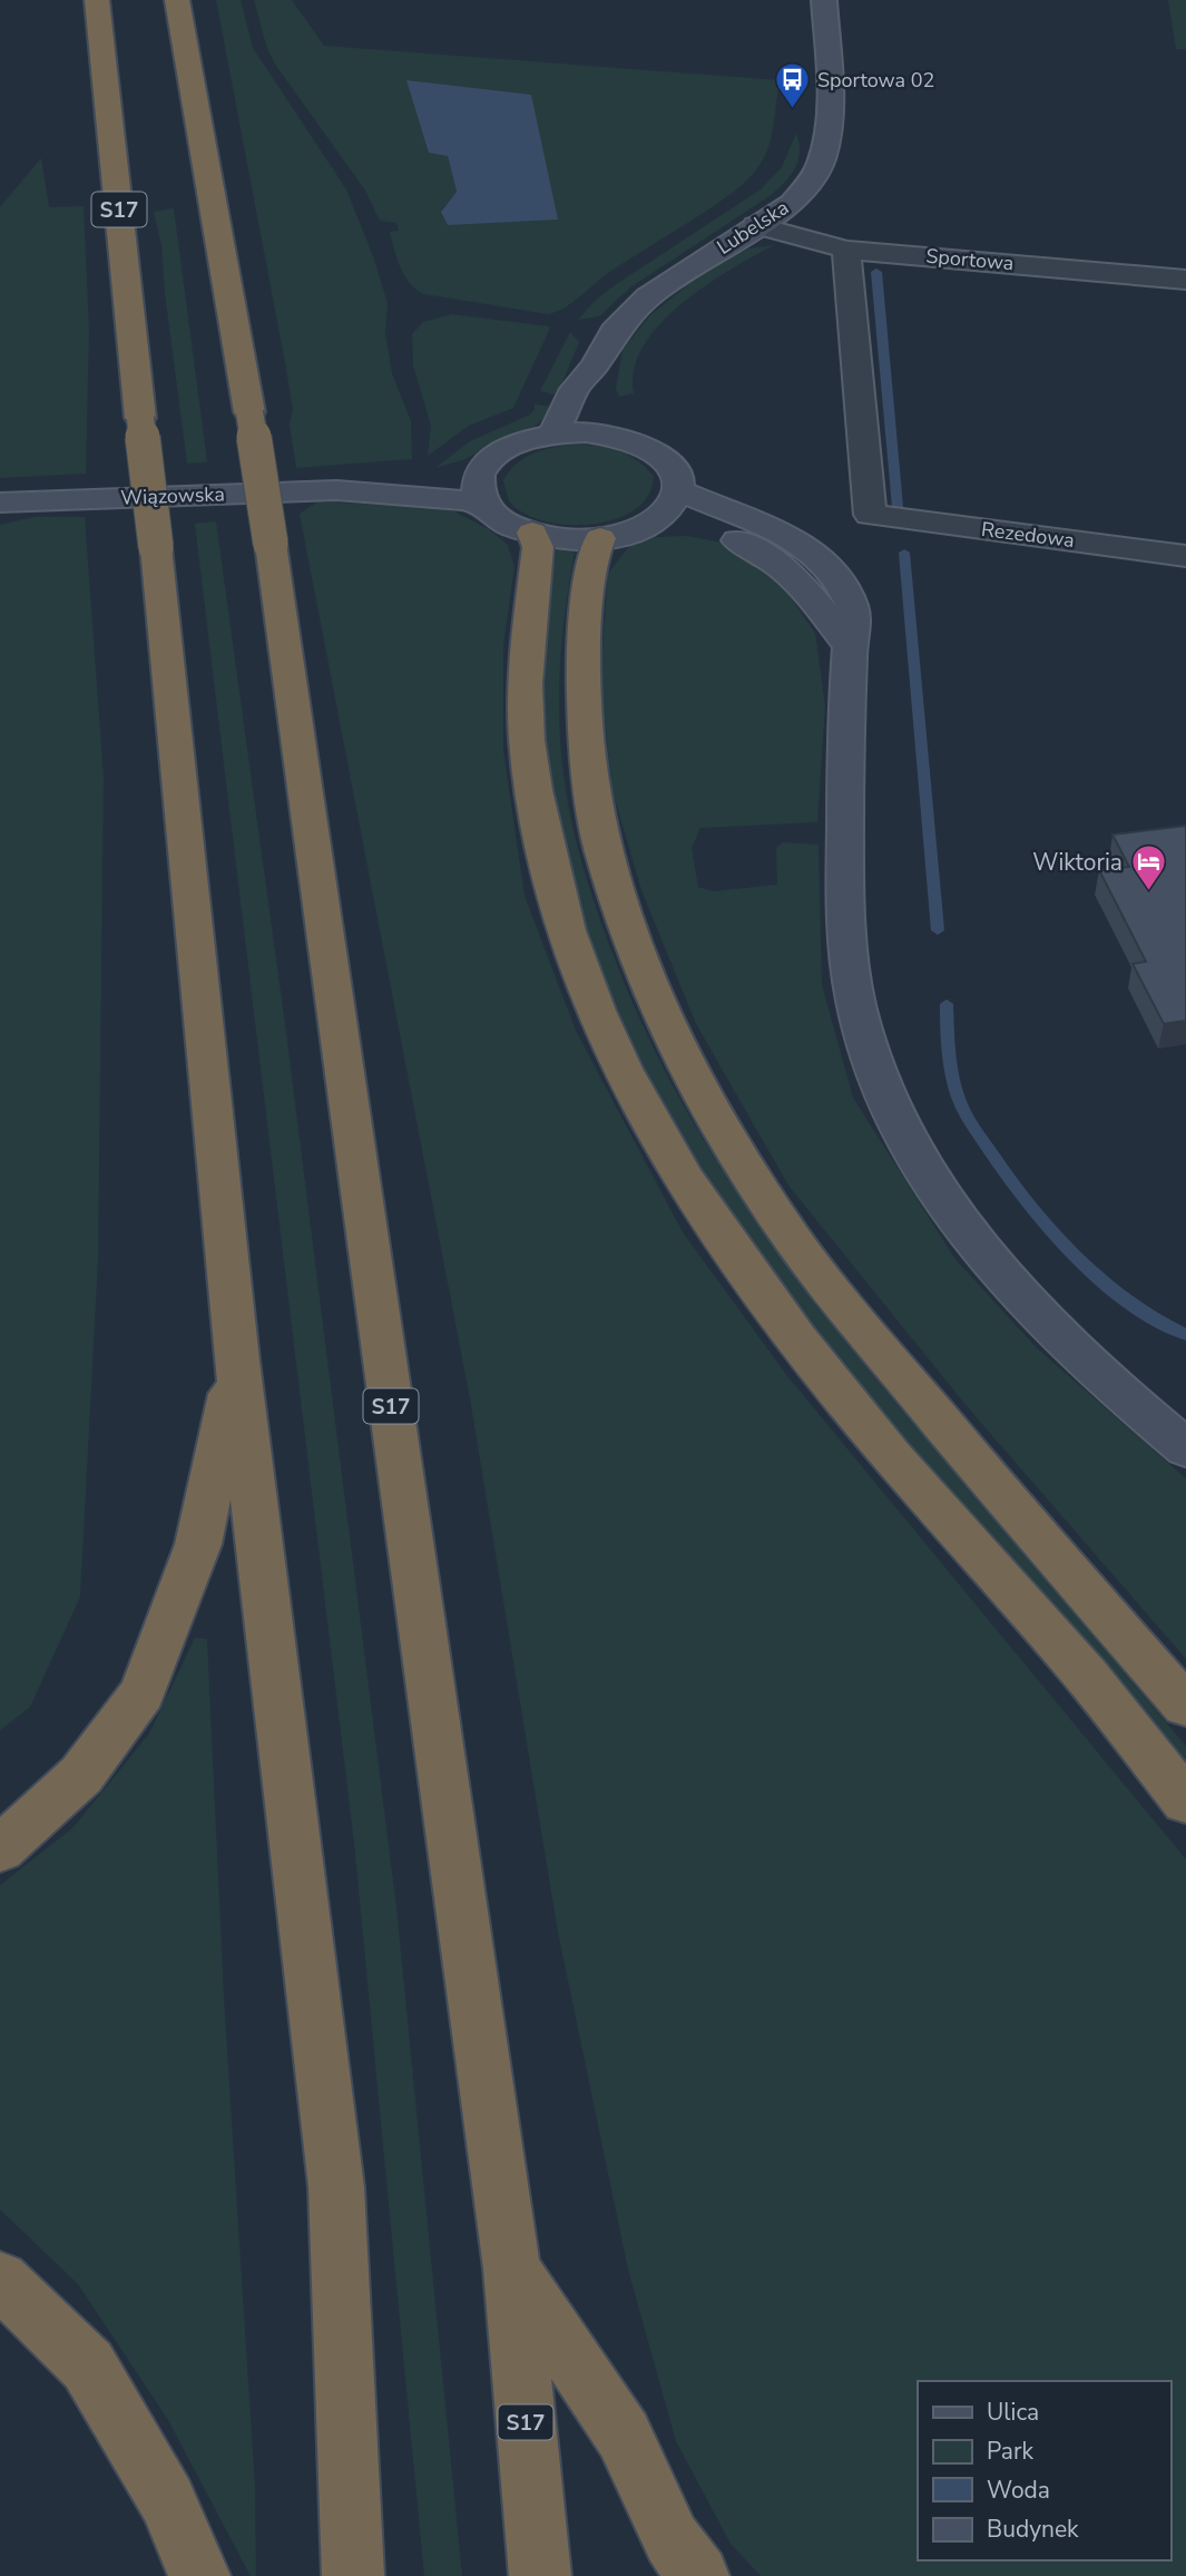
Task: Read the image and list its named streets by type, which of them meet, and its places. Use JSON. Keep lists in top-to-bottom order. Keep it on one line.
{"streets":{"highway":["S17"],"main road":["Lubelska","Wiązowska"],"street":["Sportowa","Rezedowa"]},"crossings":[["Lubelska","Sportowa"],["Sportowa","Rezedowa"]],"places":{"bus stop":["Sportowa 02"],"hotel":["Wiktoria"]},"legend":["Ulica","Park","Woda","Budynek"]}
